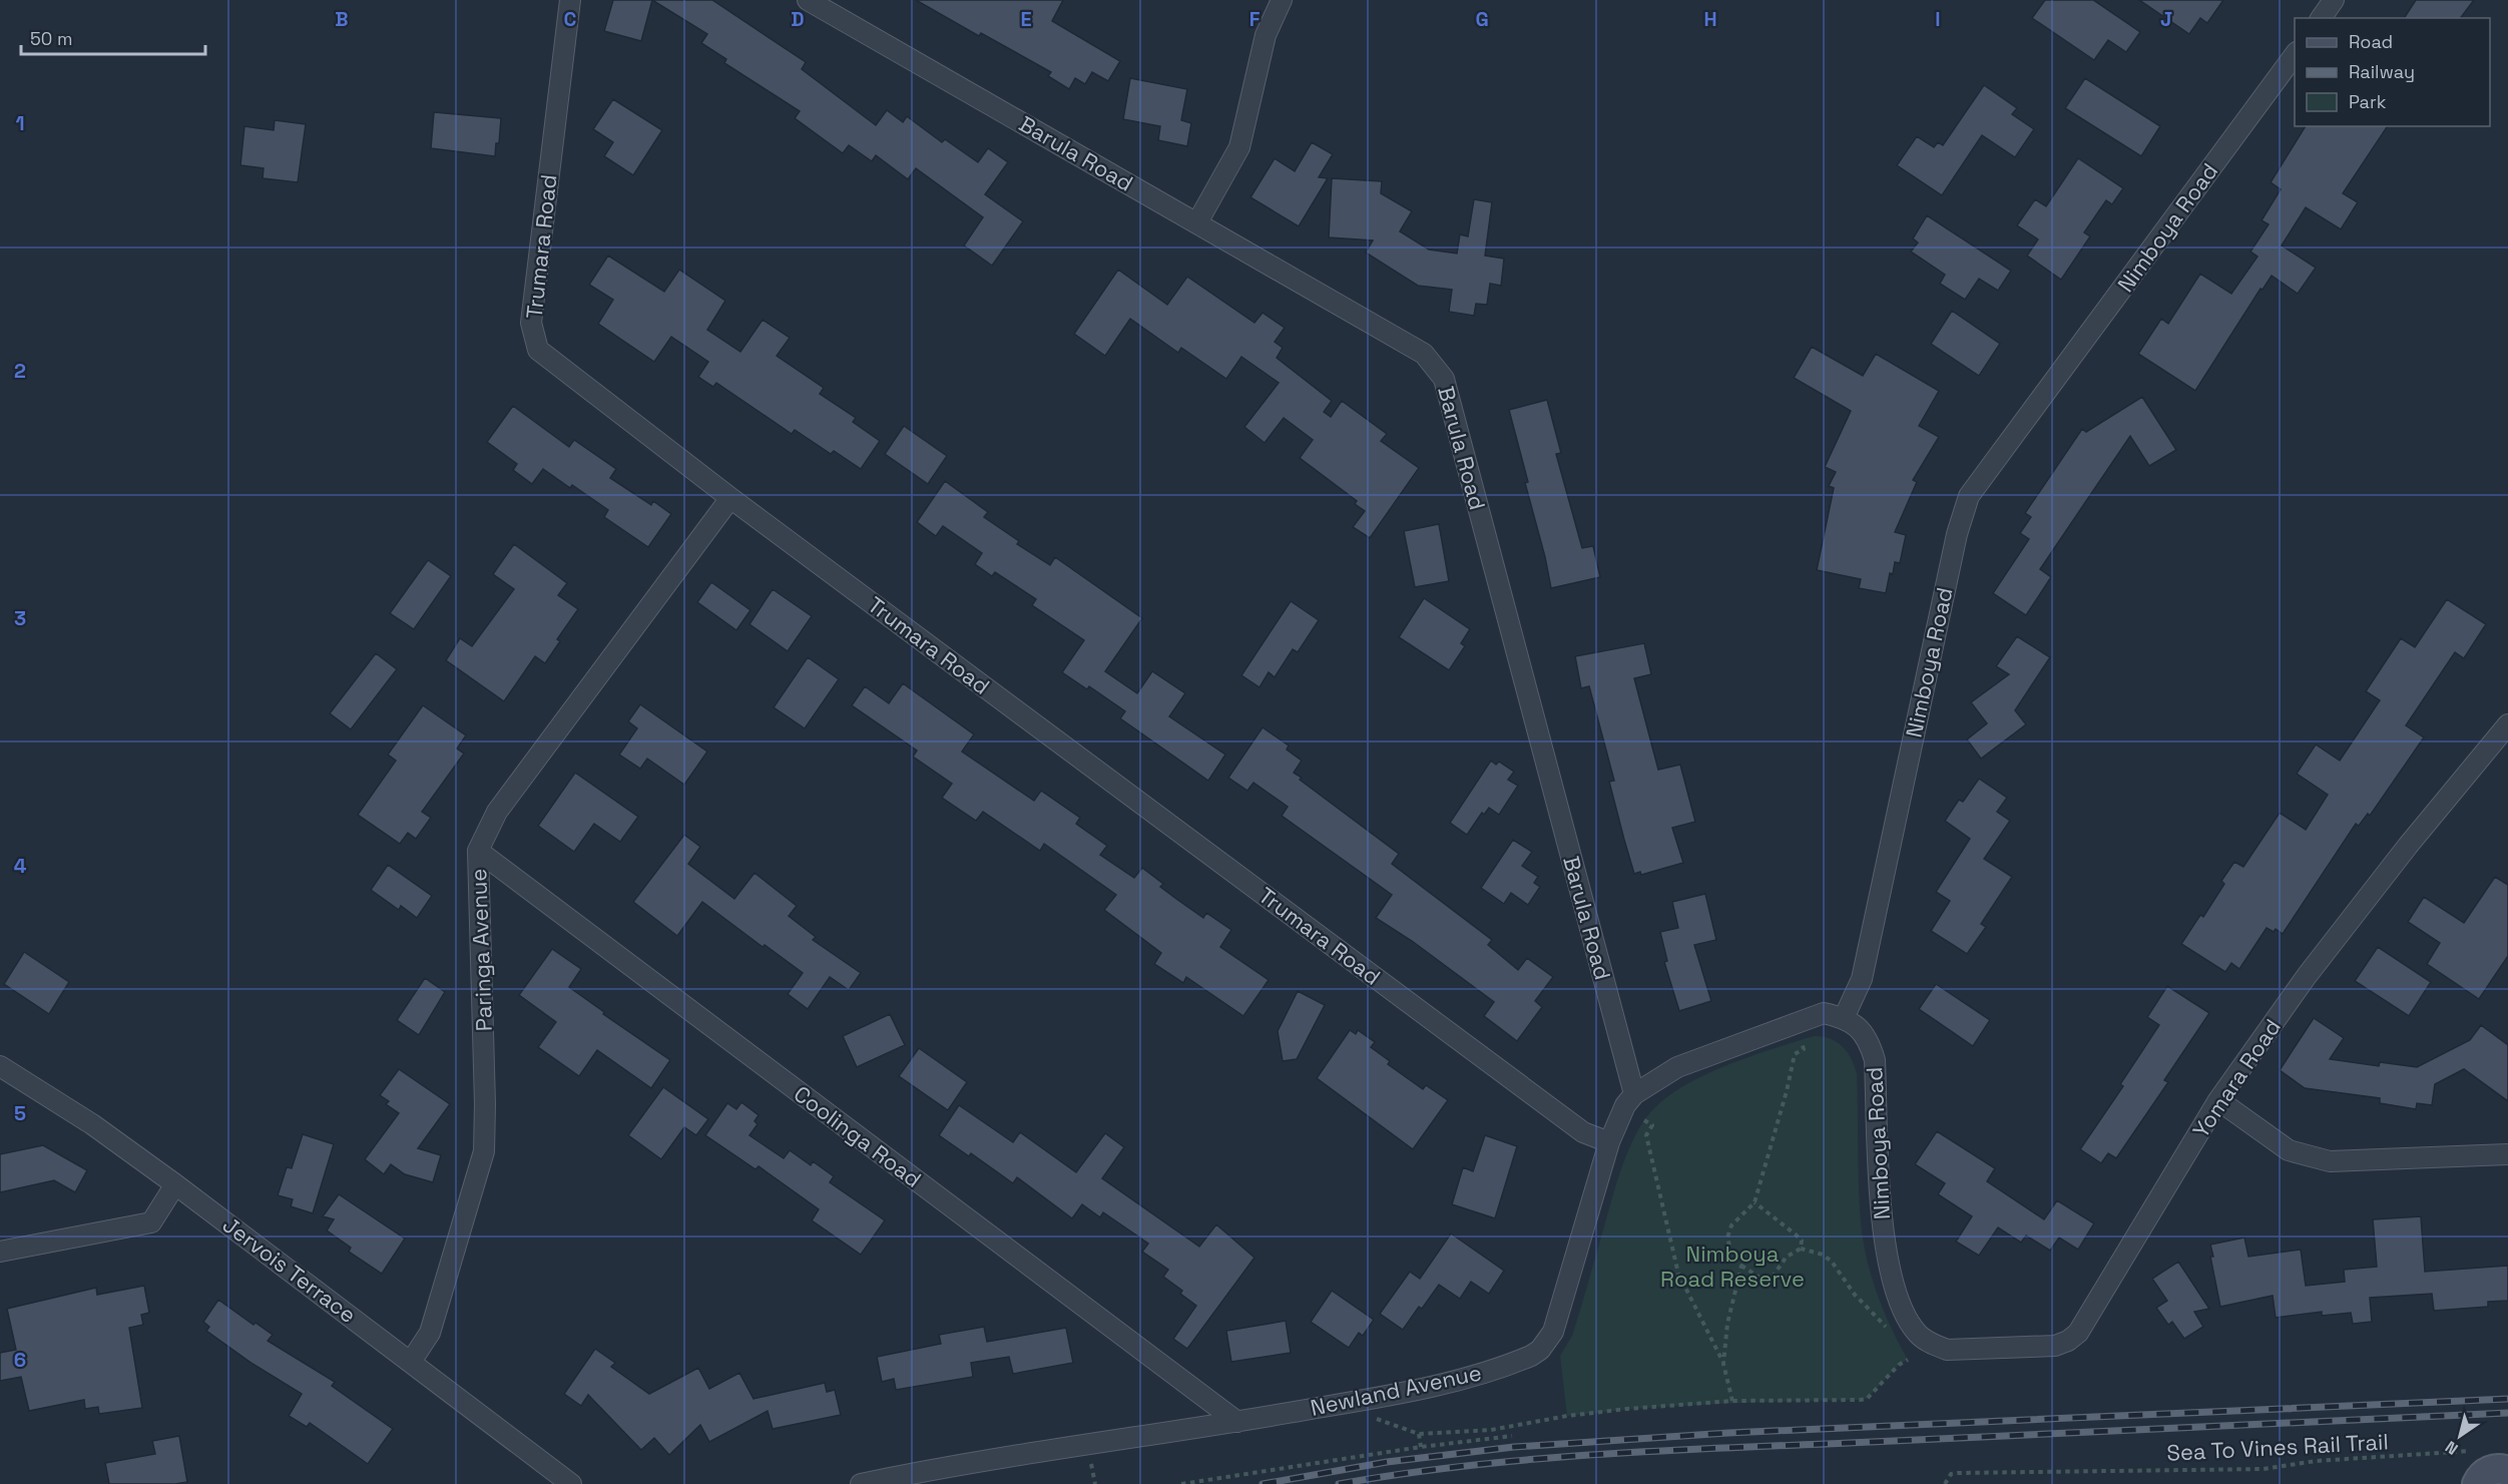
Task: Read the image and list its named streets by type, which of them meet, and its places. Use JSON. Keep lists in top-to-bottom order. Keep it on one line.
{"streets":{"street":["Barula Road","Nimboya Road","Trumara Road","Paringa Avenue","Yomara Road","Coolinga Road","Jervois Terrace","Newland Avenue"],"path":["Sea To Vines Rail Trail"]},"crossings":[["Barula Road","Newland Avenue"],["Nimboya Road","Yomara Road"],["Nimboya Road","Newland Avenue"],["Trumara Road","Paringa Avenue"],["Trumara Road","Newland Avenue"],["Paringa Avenue","Coolinga Road"],["Paringa Avenue","Jervois Terrace"],["Coolinga Road","Newland Avenue"]],"parks":["Nimboya Road Reserve"],"legend":["Road","Railway","Park"],"scale_bar":"50 m","north":"bottom left","grid":{"columns":["B","C","D","E","F","G","H","I","J"],"rows":["1","2","3","4","5","6"]}}
